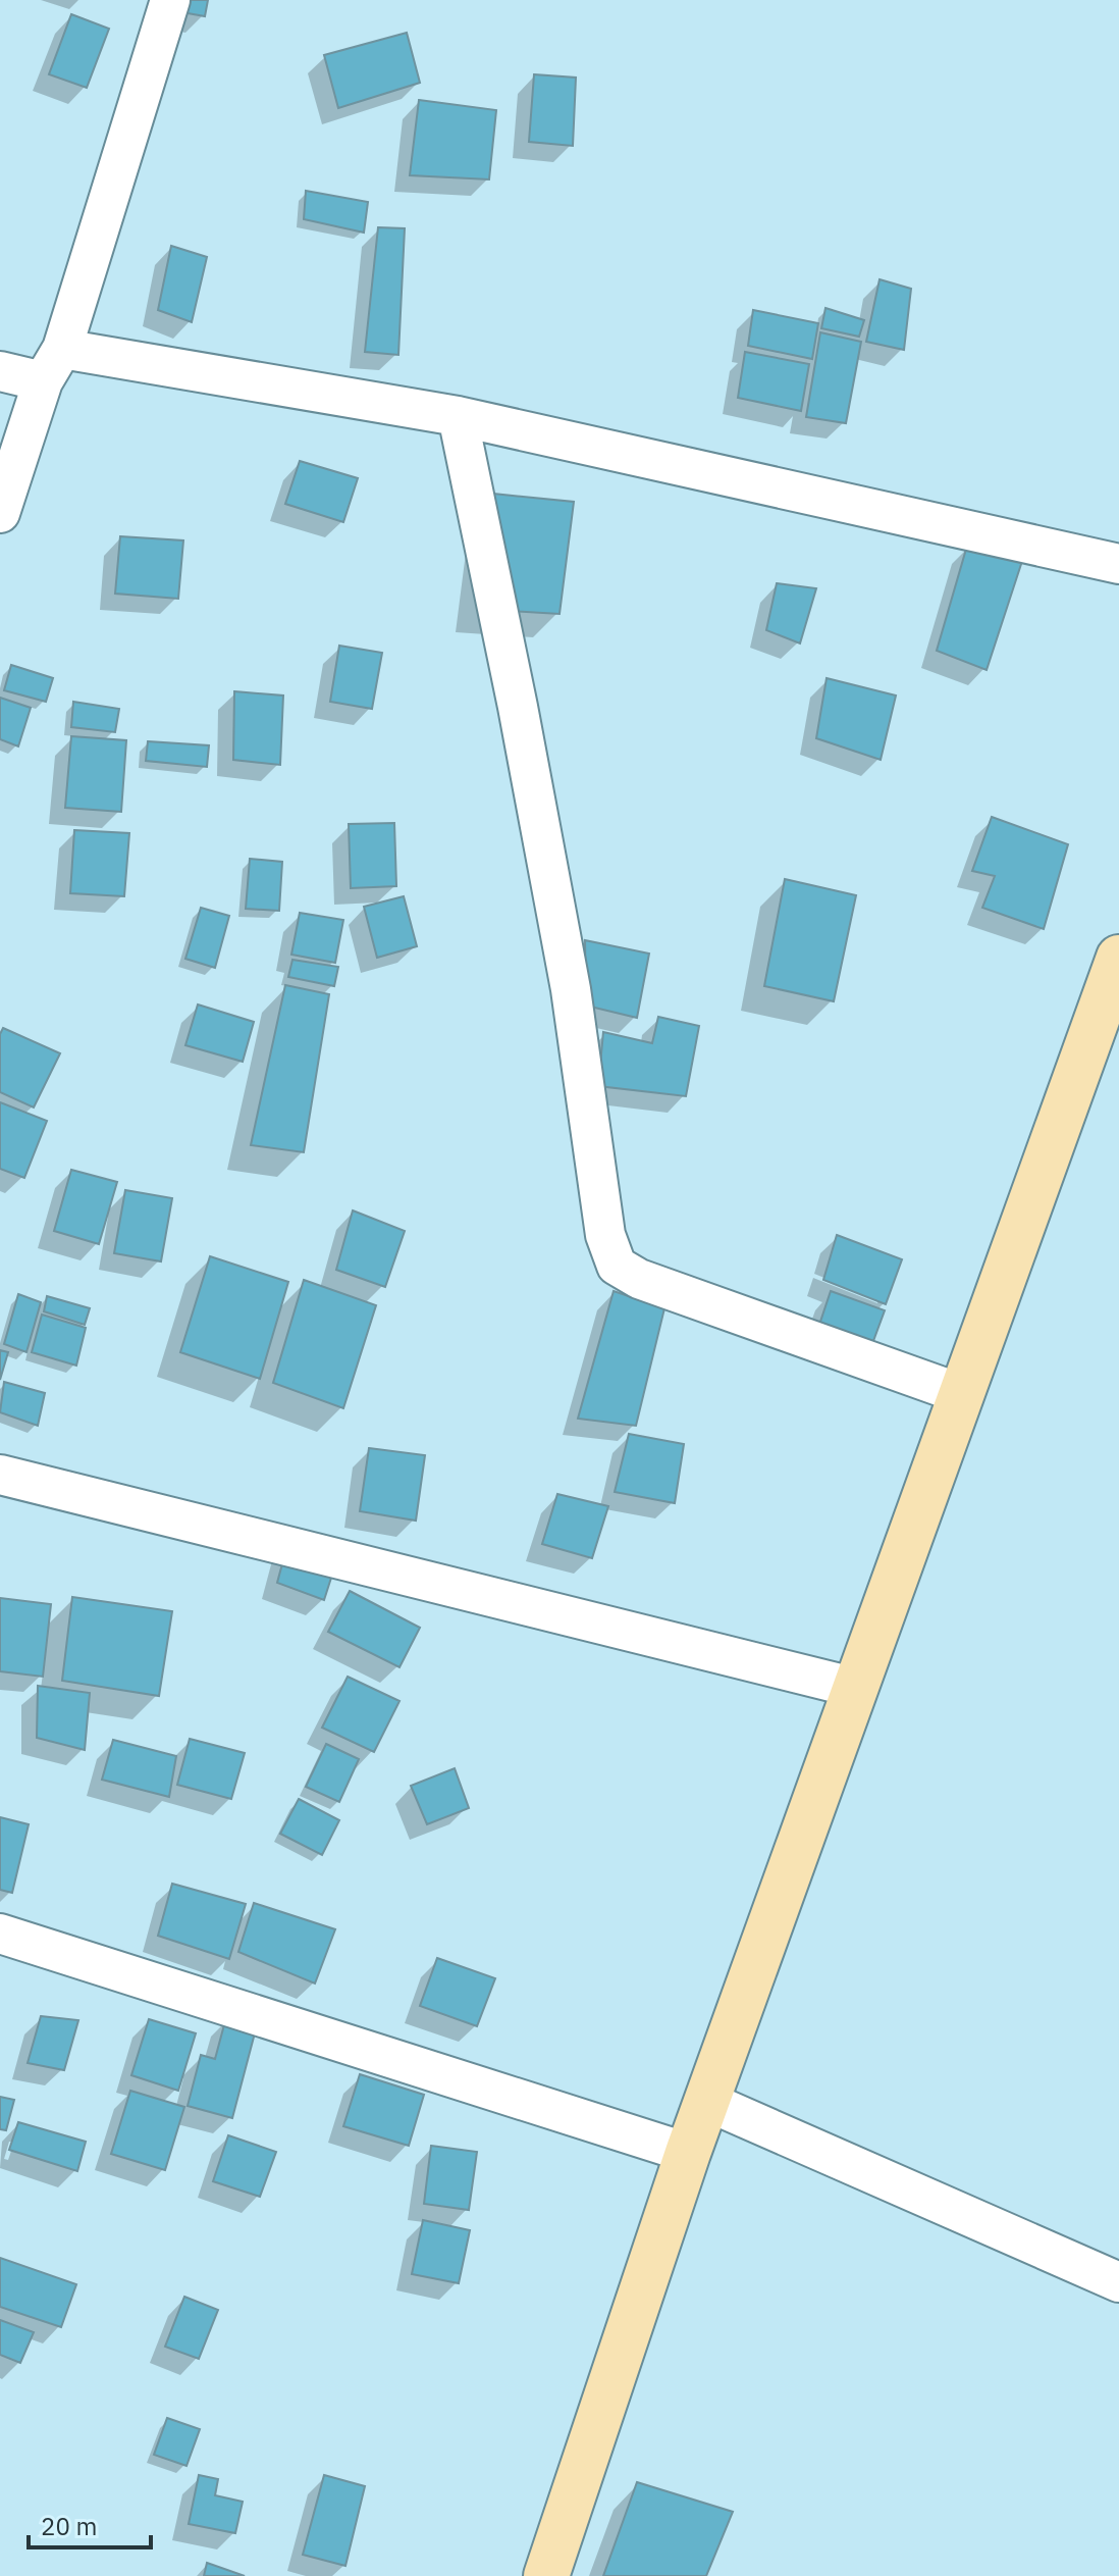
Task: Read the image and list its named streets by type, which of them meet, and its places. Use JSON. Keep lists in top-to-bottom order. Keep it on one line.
{"scale_bar":"20 m"}
